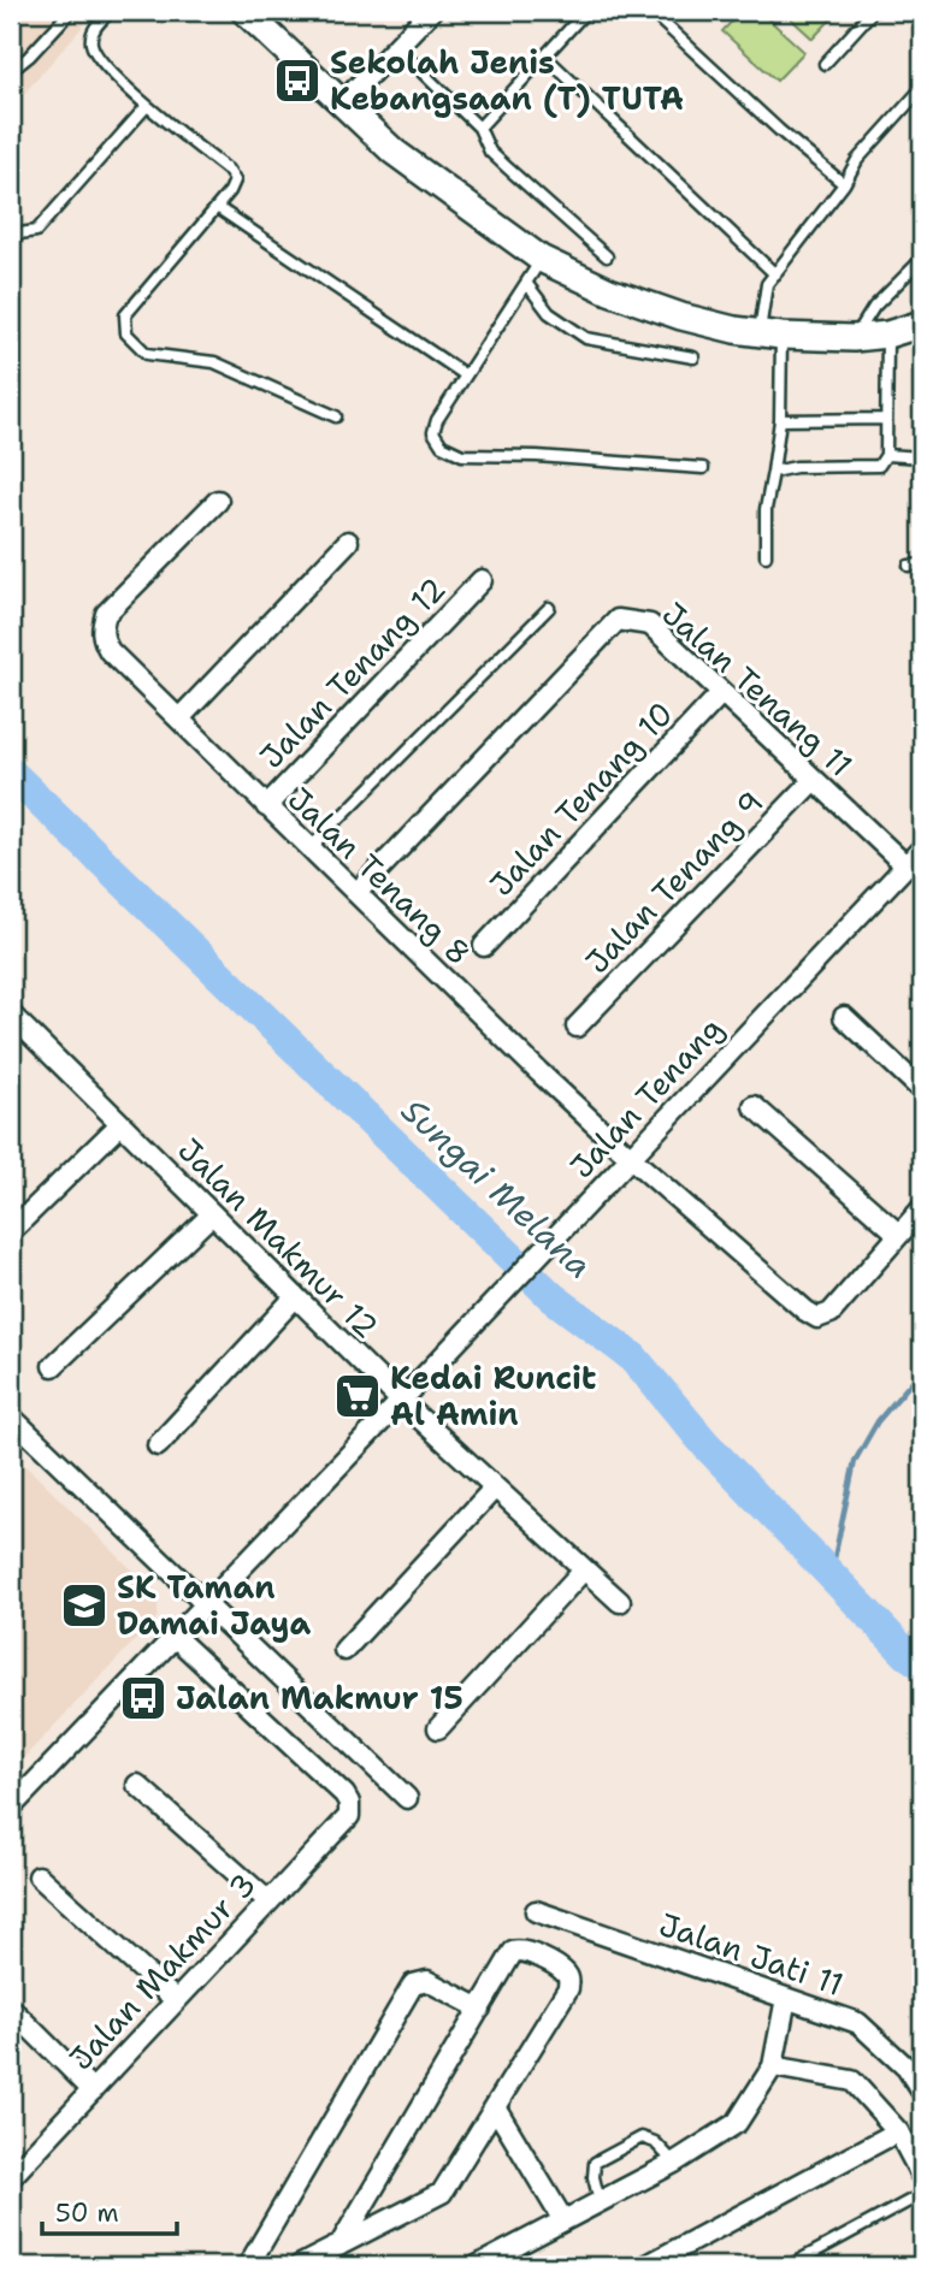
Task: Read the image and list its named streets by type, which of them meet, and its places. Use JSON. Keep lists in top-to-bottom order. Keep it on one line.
{"streets":{"street":["Jalan Tenang 12","Jalan Tenang 11","Jalan Tenang 10","Jalan Tenang 8","Jalan Tenang 9","Jalan Tenang","Jalan Makmur 12","Jalan Jati 11","Jalan Makmur 3"]},"crossings":[["Jalan Tenang 12","Jalan Tenang 8"],["Jalan Tenang 11","Jalan Tenang 10"],["Jalan Tenang 11","Jalan Tenang 8"],["Jalan Tenang 11","Jalan Tenang 9"],["Jalan Tenang 11","Jalan Tenang"],["Jalan Tenang 8","Jalan Tenang"],["Jalan Tenang","Jalan Makmur 12"]],"water":["Sungai Melana"],"places":{"bus stop":["Sekolah Jenis Kebangsaan (T) TUTA","Jalan Makmur 15"],"supermarket":["Kedai Runcit Al Amin"],"school or university":["SK Taman Damai Jaya"]},"scale_bar":"50 m"}
